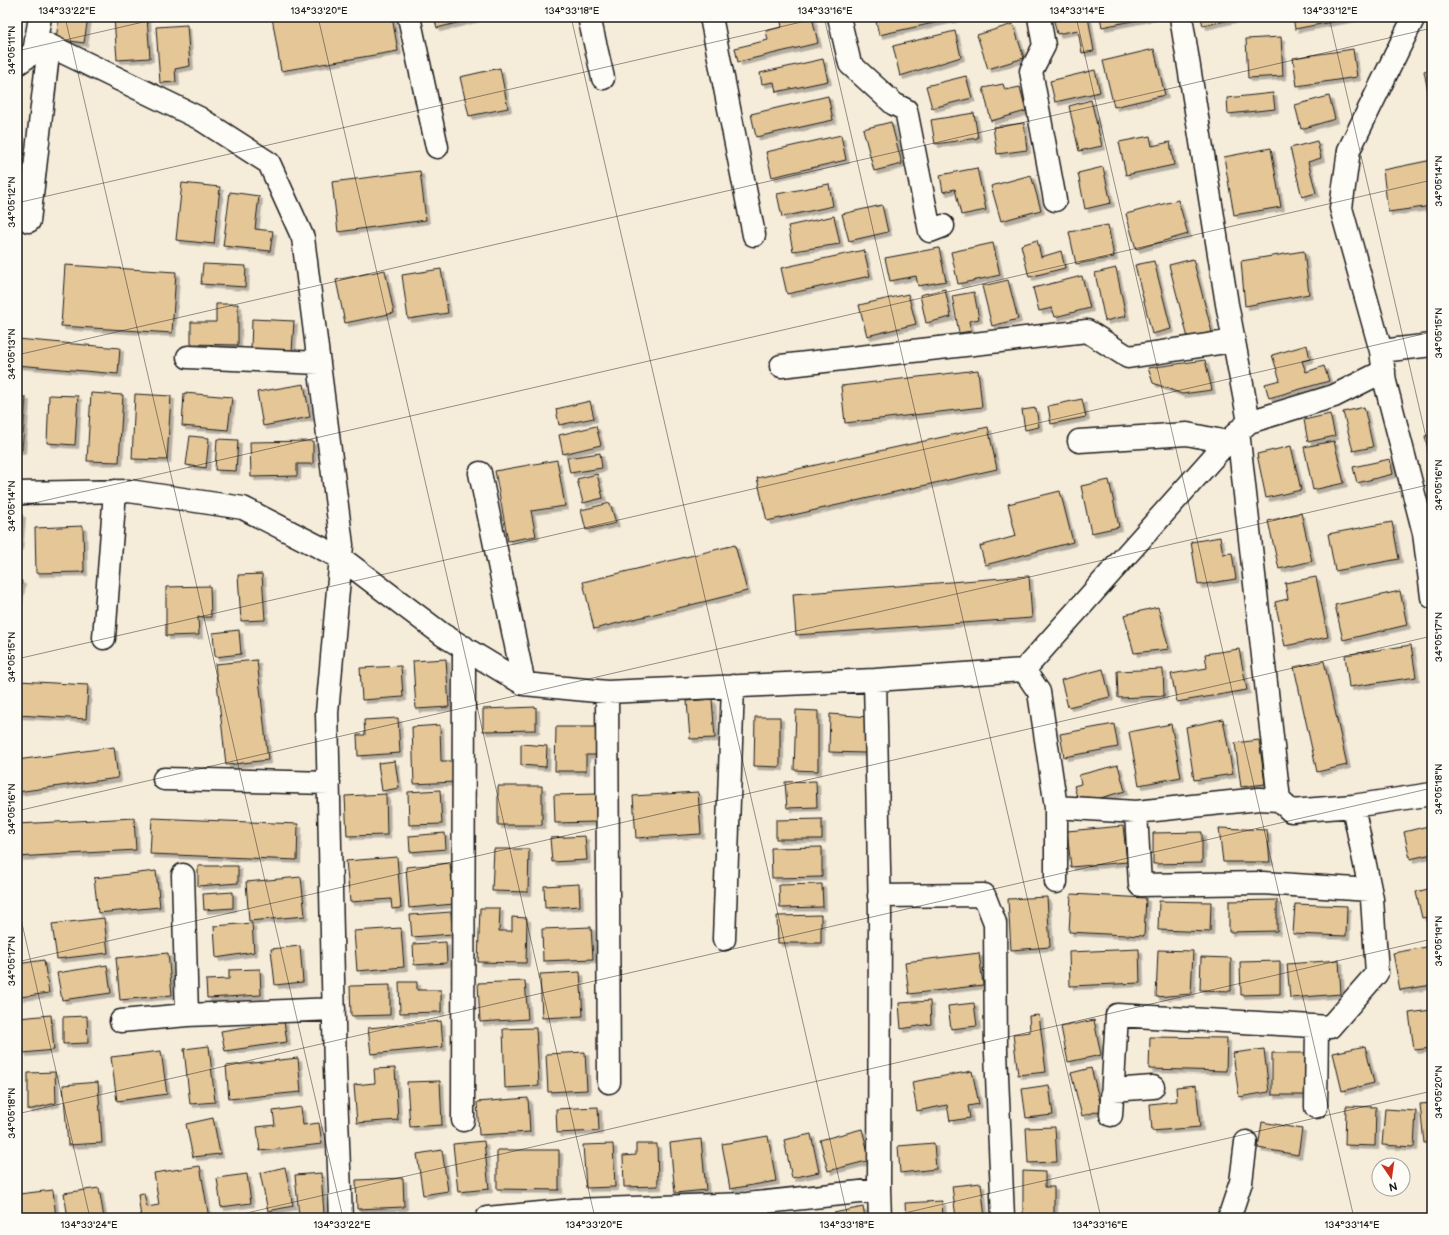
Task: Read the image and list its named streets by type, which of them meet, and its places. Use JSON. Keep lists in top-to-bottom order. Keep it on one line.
{"north":"bottom","coordinates":["134°33'22\"E","134°33'20\"E","134°33'18\"E","134°33'16\"E","134°33'14\"E","134°33'12\"E","34°05'11\"N","34°05'14\"N","34°05'12\"N","34°05'15\"N","34°05'13\"N","34°05'16\"N","34°05'17\"N","34°05'18\"N","34°05'19\"N","34°05'20\"N","134°33'24\"E"]}
